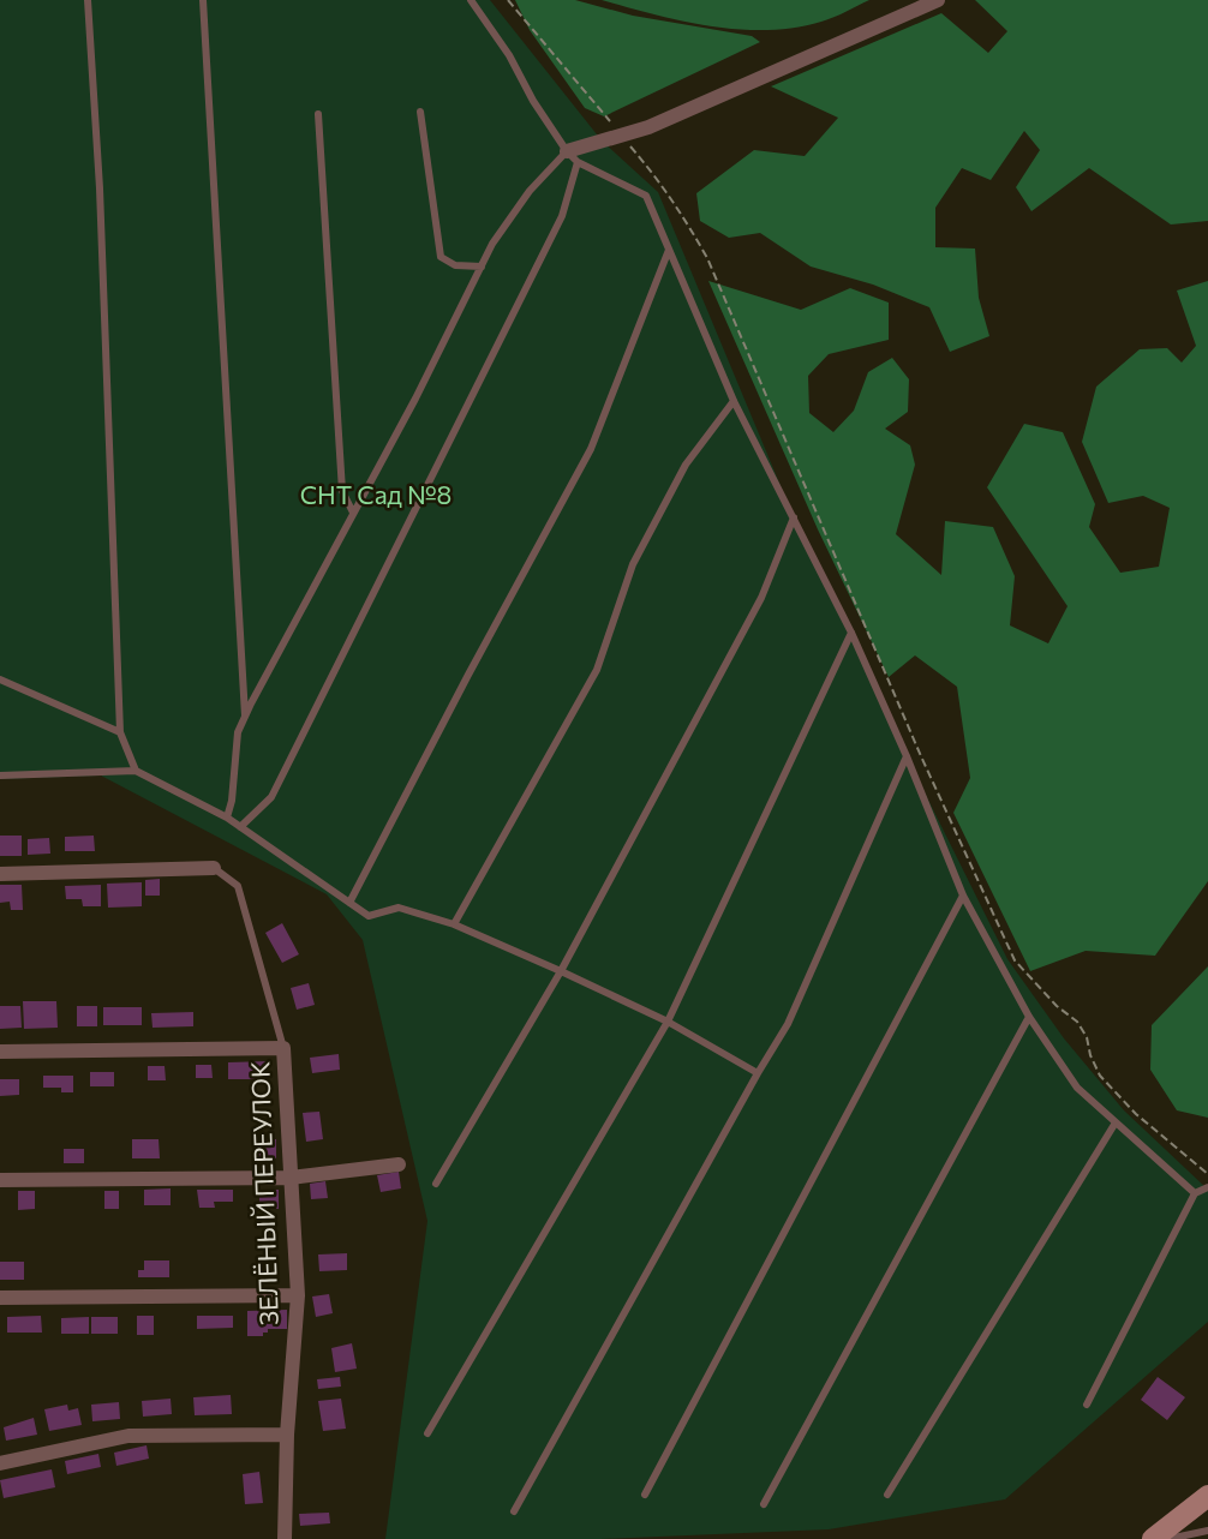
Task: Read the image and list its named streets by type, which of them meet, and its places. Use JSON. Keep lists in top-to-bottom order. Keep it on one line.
{"streets":{"street":["ЗЕЛЁНЫЙ ПЕРЕУЛОК"]},"parks":["СНТ Сад №8"]}
